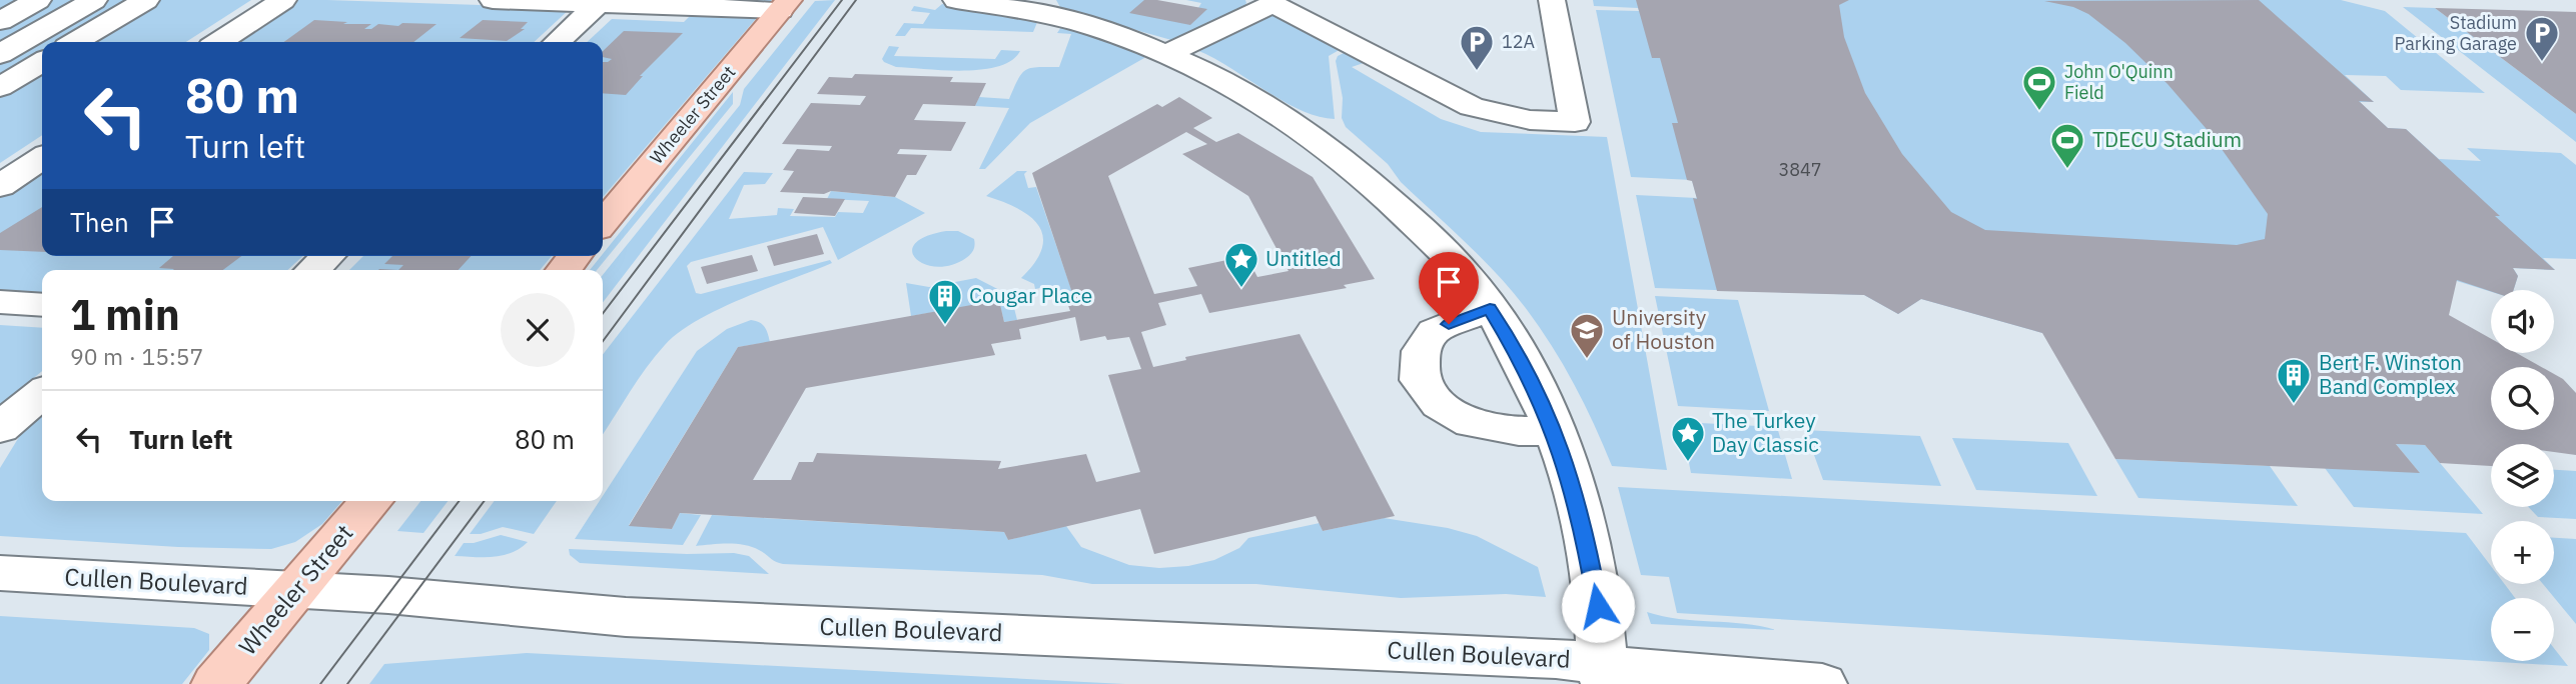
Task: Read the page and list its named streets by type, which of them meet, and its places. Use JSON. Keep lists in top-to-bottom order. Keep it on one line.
{"streets":{"main road":["Wheeler Street"],"street":["Cullen Boulevard"]},"crossings":[["Wheeler Street","Cullen Boulevard"]],"places":{"parking":["Stadium Parking Garage","12A"],"sports":["John O'Quinn Field","TDECU Stadium"],"place":["Untitled","The Turkey Day Classic"],"building":["Cougar Place","Bert F. Winston Band Complex"],"school or university":["University of Houston"]},"house_numbers":["3847"],"page":{"turn":["80 m","Turn left"],"then":"Then","heading":["1 min","90 m · 15:57"],"map_buttons":["+","−"],"list":[{"name":"Turn left","value":"80 m"}]}}
